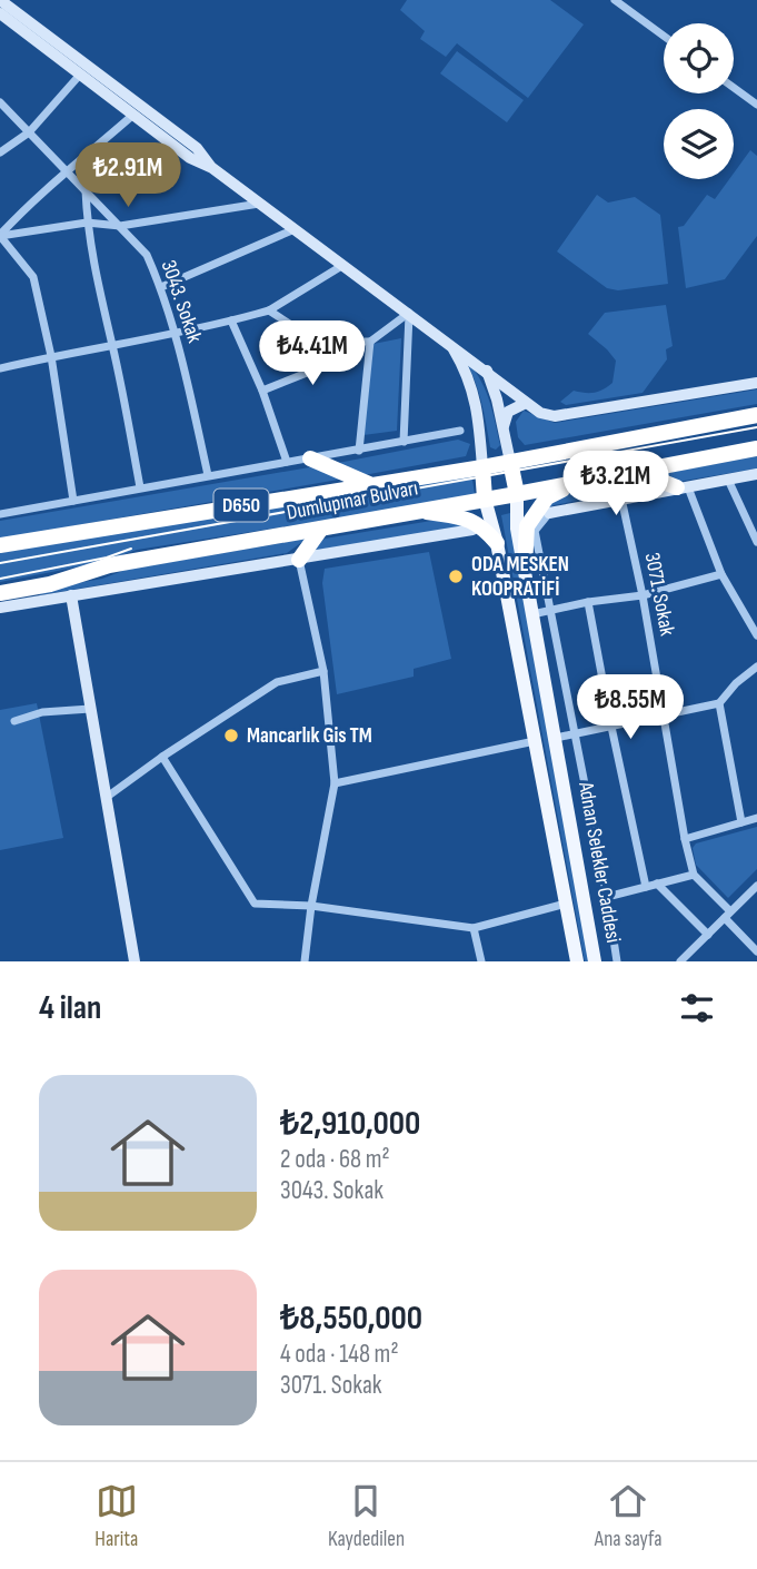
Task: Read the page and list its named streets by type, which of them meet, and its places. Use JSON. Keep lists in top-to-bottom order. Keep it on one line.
{"streets":{"highway":["Dumlupınar Bulvarı","D650"],"main road":["Adnan Selekler Caddesi"],"street":["3043. Sokak","3071. Sokak"]},"crossings":[["Dumlupınar Bulvarı","Adnan Selekler Caddesi"]],"places":["ODA MESKEN KOOPRATİFİ","Mancarlık Gis TM"],"page":{"price":["₺2.91M","₺4.41M","₺3.21M","₺8.55M"],"heading":"4 ilan","list":[{"name":"₺2,910,000","note":"2 oda · 68 m² · 3043. Sokak"},{"name":"₺8,550,000","note":"4 oda · 148 m² · 3071. Sokak"}],"tabs":["Harita","Kaydedilen","Ana sayfa"]}}
